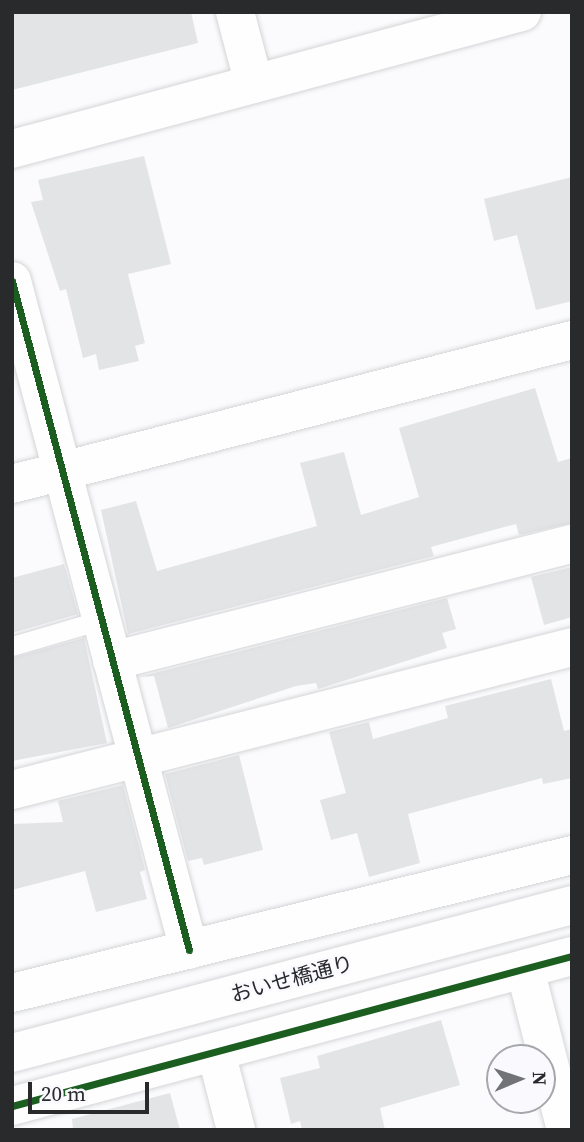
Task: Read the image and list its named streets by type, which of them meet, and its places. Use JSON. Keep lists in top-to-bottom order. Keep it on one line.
{"streets":{"street":["おいせ橋通り"]},"scale_bar":"20 m","north":"right"}
